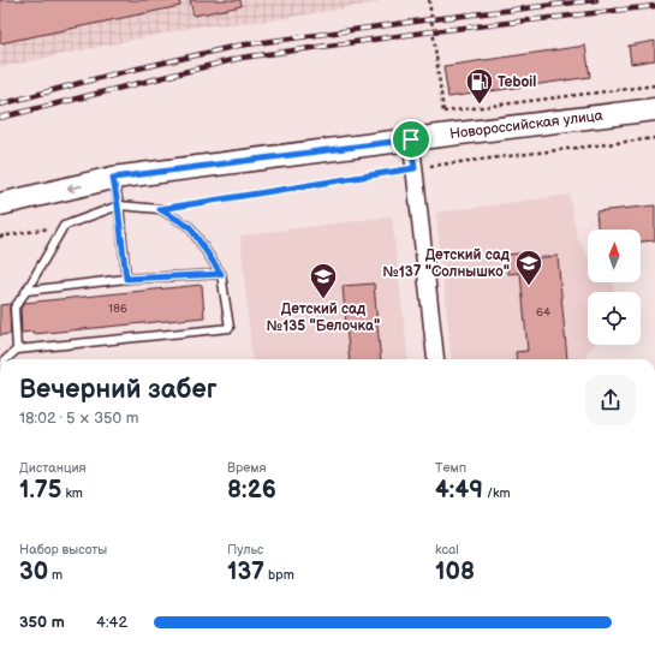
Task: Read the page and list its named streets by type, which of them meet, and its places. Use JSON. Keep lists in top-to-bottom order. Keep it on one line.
{"streets":{"main road":["Новороссийская улица"]},"places":{"fuel station":["Teboil"],"school or university":["Детский сад №137 \"Солнышко\"","Детский сад №135 \"Белочка\""]},"house_numbers":["186","64"],"north":"top","page":{"heading":["Вечерний забег","18:02 · 5 × 350 m"],"stats":[["Дистанция","1.75 km"],["Время","8:26"],["Темп","4:49 /km"],["Набор высоты","30 m"],["Пульс","137 bpm"],["kcal","108"]],"list":[{"name":"350 m","note":"4:42"}]}}
